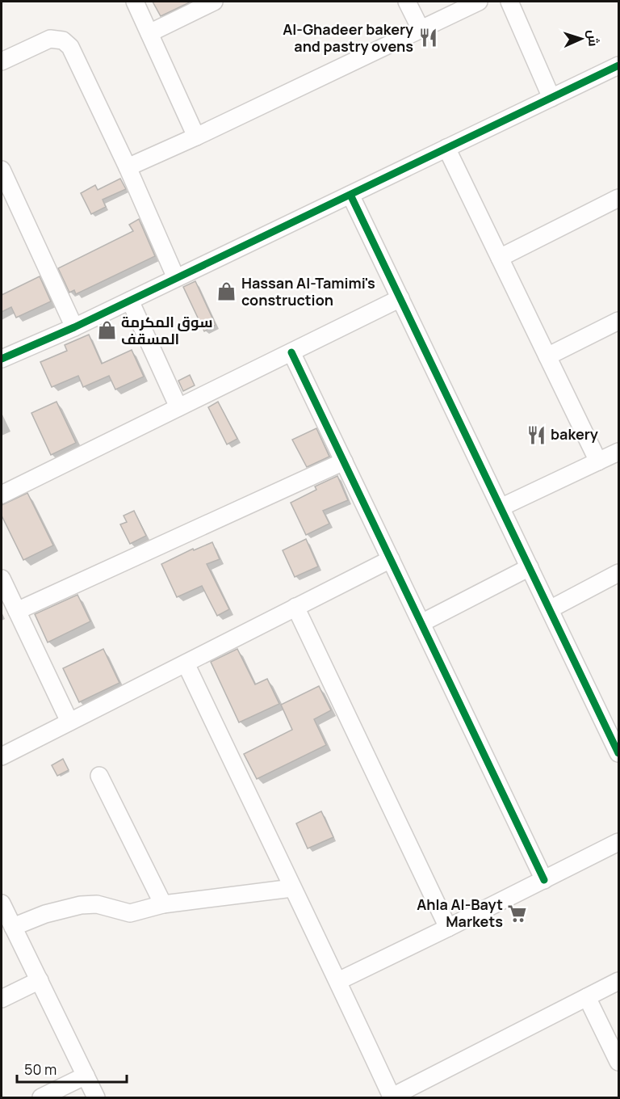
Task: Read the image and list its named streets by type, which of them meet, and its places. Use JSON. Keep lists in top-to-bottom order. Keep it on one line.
{"places":{"restaurant":["Al-Ghadeer bakery and pastry ovens","bakery"],"shop":["Hassan Al-Tamimi's construction","سوق المكرمة المسقف"],"supermarket":["Ahla Al-Bayt Markets"]},"scale_bar":"50 m","north":"right"}
